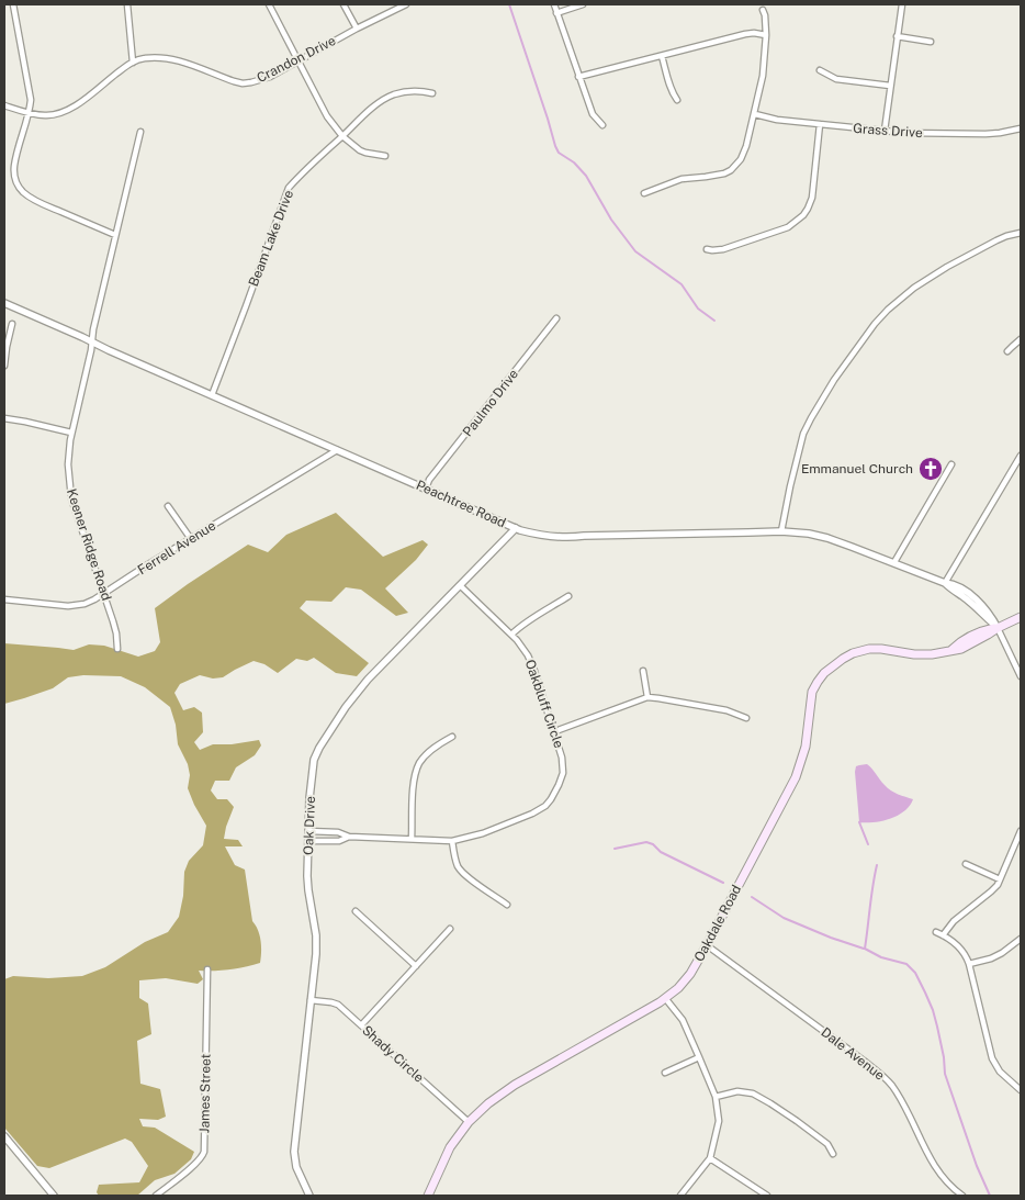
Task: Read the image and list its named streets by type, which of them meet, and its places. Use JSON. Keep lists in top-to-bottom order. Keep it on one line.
{"streets":{"main road":["Oakdale Road"],"street":["Crandon Drive","Grass Drive","Beam Lake Drive","Paulmo Drive","Peachtree Road","Keener Ridge Road","Ferrell Avenue","Oakbluff Circle","Oak Drive","Shady Circle","Dale Avenue","James Street"]},"crossings":[["Beam Lake Drive","Peachtree Road"],["Paulmo Drive","Peachtree Road"],["Peachtree Road","Keener Ridge Road"],["Peachtree Road","Ferrell Avenue"],["Peachtree Road","Oak Drive"],["Peachtree Road","Oakdale Road"],["Keener Ridge Road","Ferrell Avenue"],["Oakbluff Circle","Oak Drive"],["Oak Drive","Shady Circle"],["Oakdale Road","Shady Circle"],["Oakdale Road","Dale Avenue"]],"places":{"church":["Emmanuel Church"]}}
